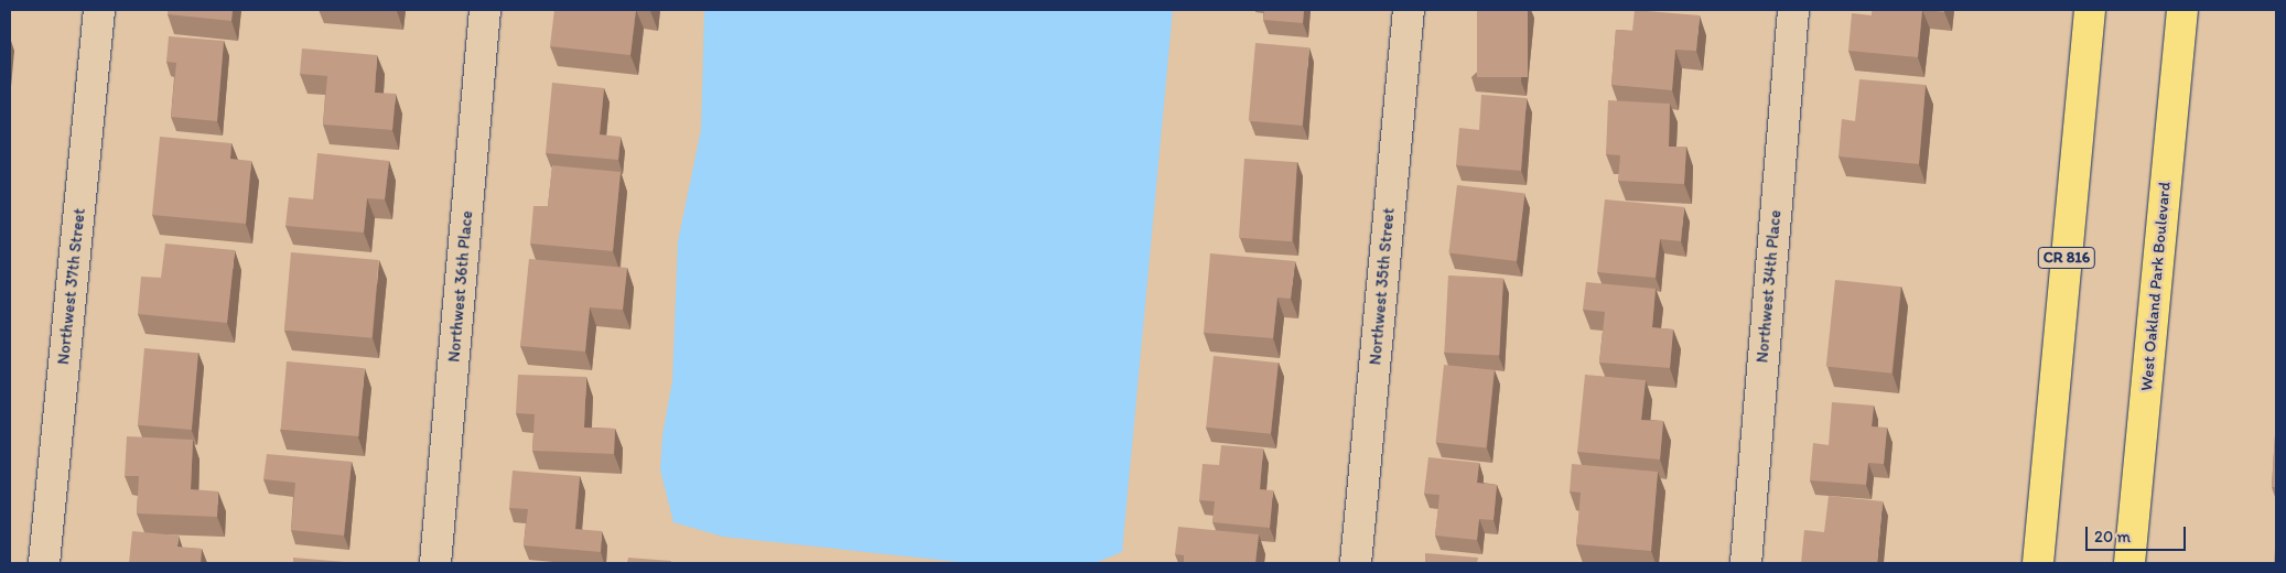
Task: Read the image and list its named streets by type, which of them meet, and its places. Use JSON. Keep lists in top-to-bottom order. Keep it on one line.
{"streets":{"main road":["CR 816","West Oakland Park Boulevard"],"street":["Northwest 37th Street","Northwest 36th Place","Northwest 35th Street","Northwest 34th Place"]},"scale_bar":"20 m"}
